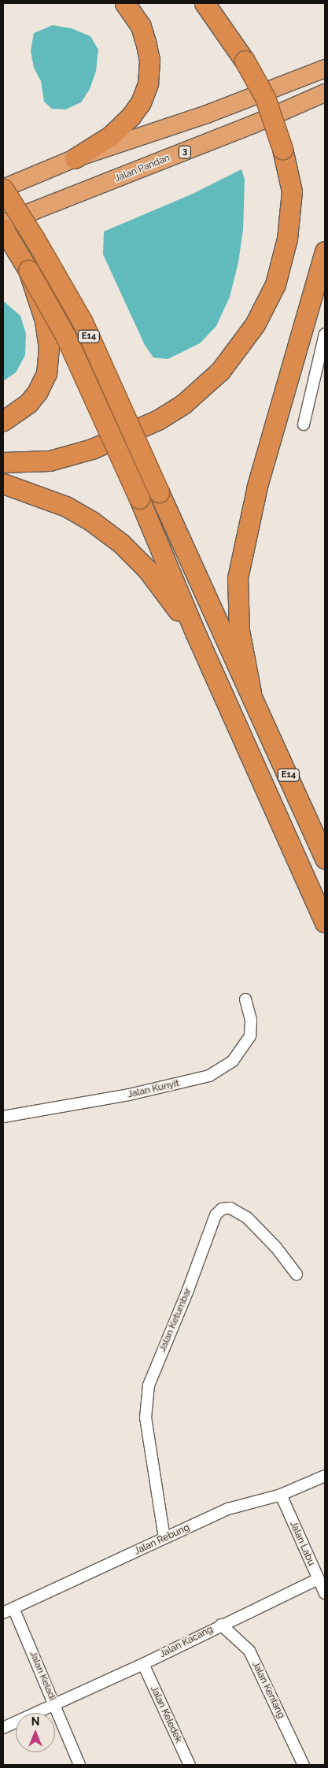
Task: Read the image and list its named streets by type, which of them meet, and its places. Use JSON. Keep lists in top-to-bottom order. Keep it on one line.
{"streets":{"highway":["3","Jalan Pandan","E14"],"street":["Jalan Kunyit","Jalan Ketumbar","Jalan Rebung","Jalan Labu","Jalan Kacang","Jalan Keladi","Jalan Kentang","Jalan Keledek"]},"crossings":[["Jalan Ketumbar","Jalan Rebung"],["Jalan Rebung","Jalan Labu"],["Jalan Rebung","Jalan Keladi"],["Jalan Labu","Jalan Kacang"],["Jalan Kacang","Jalan Keladi"],["Jalan Kacang","Jalan Kentang"],["Jalan Kacang","Jalan Keledek"]],"north":"top"}
